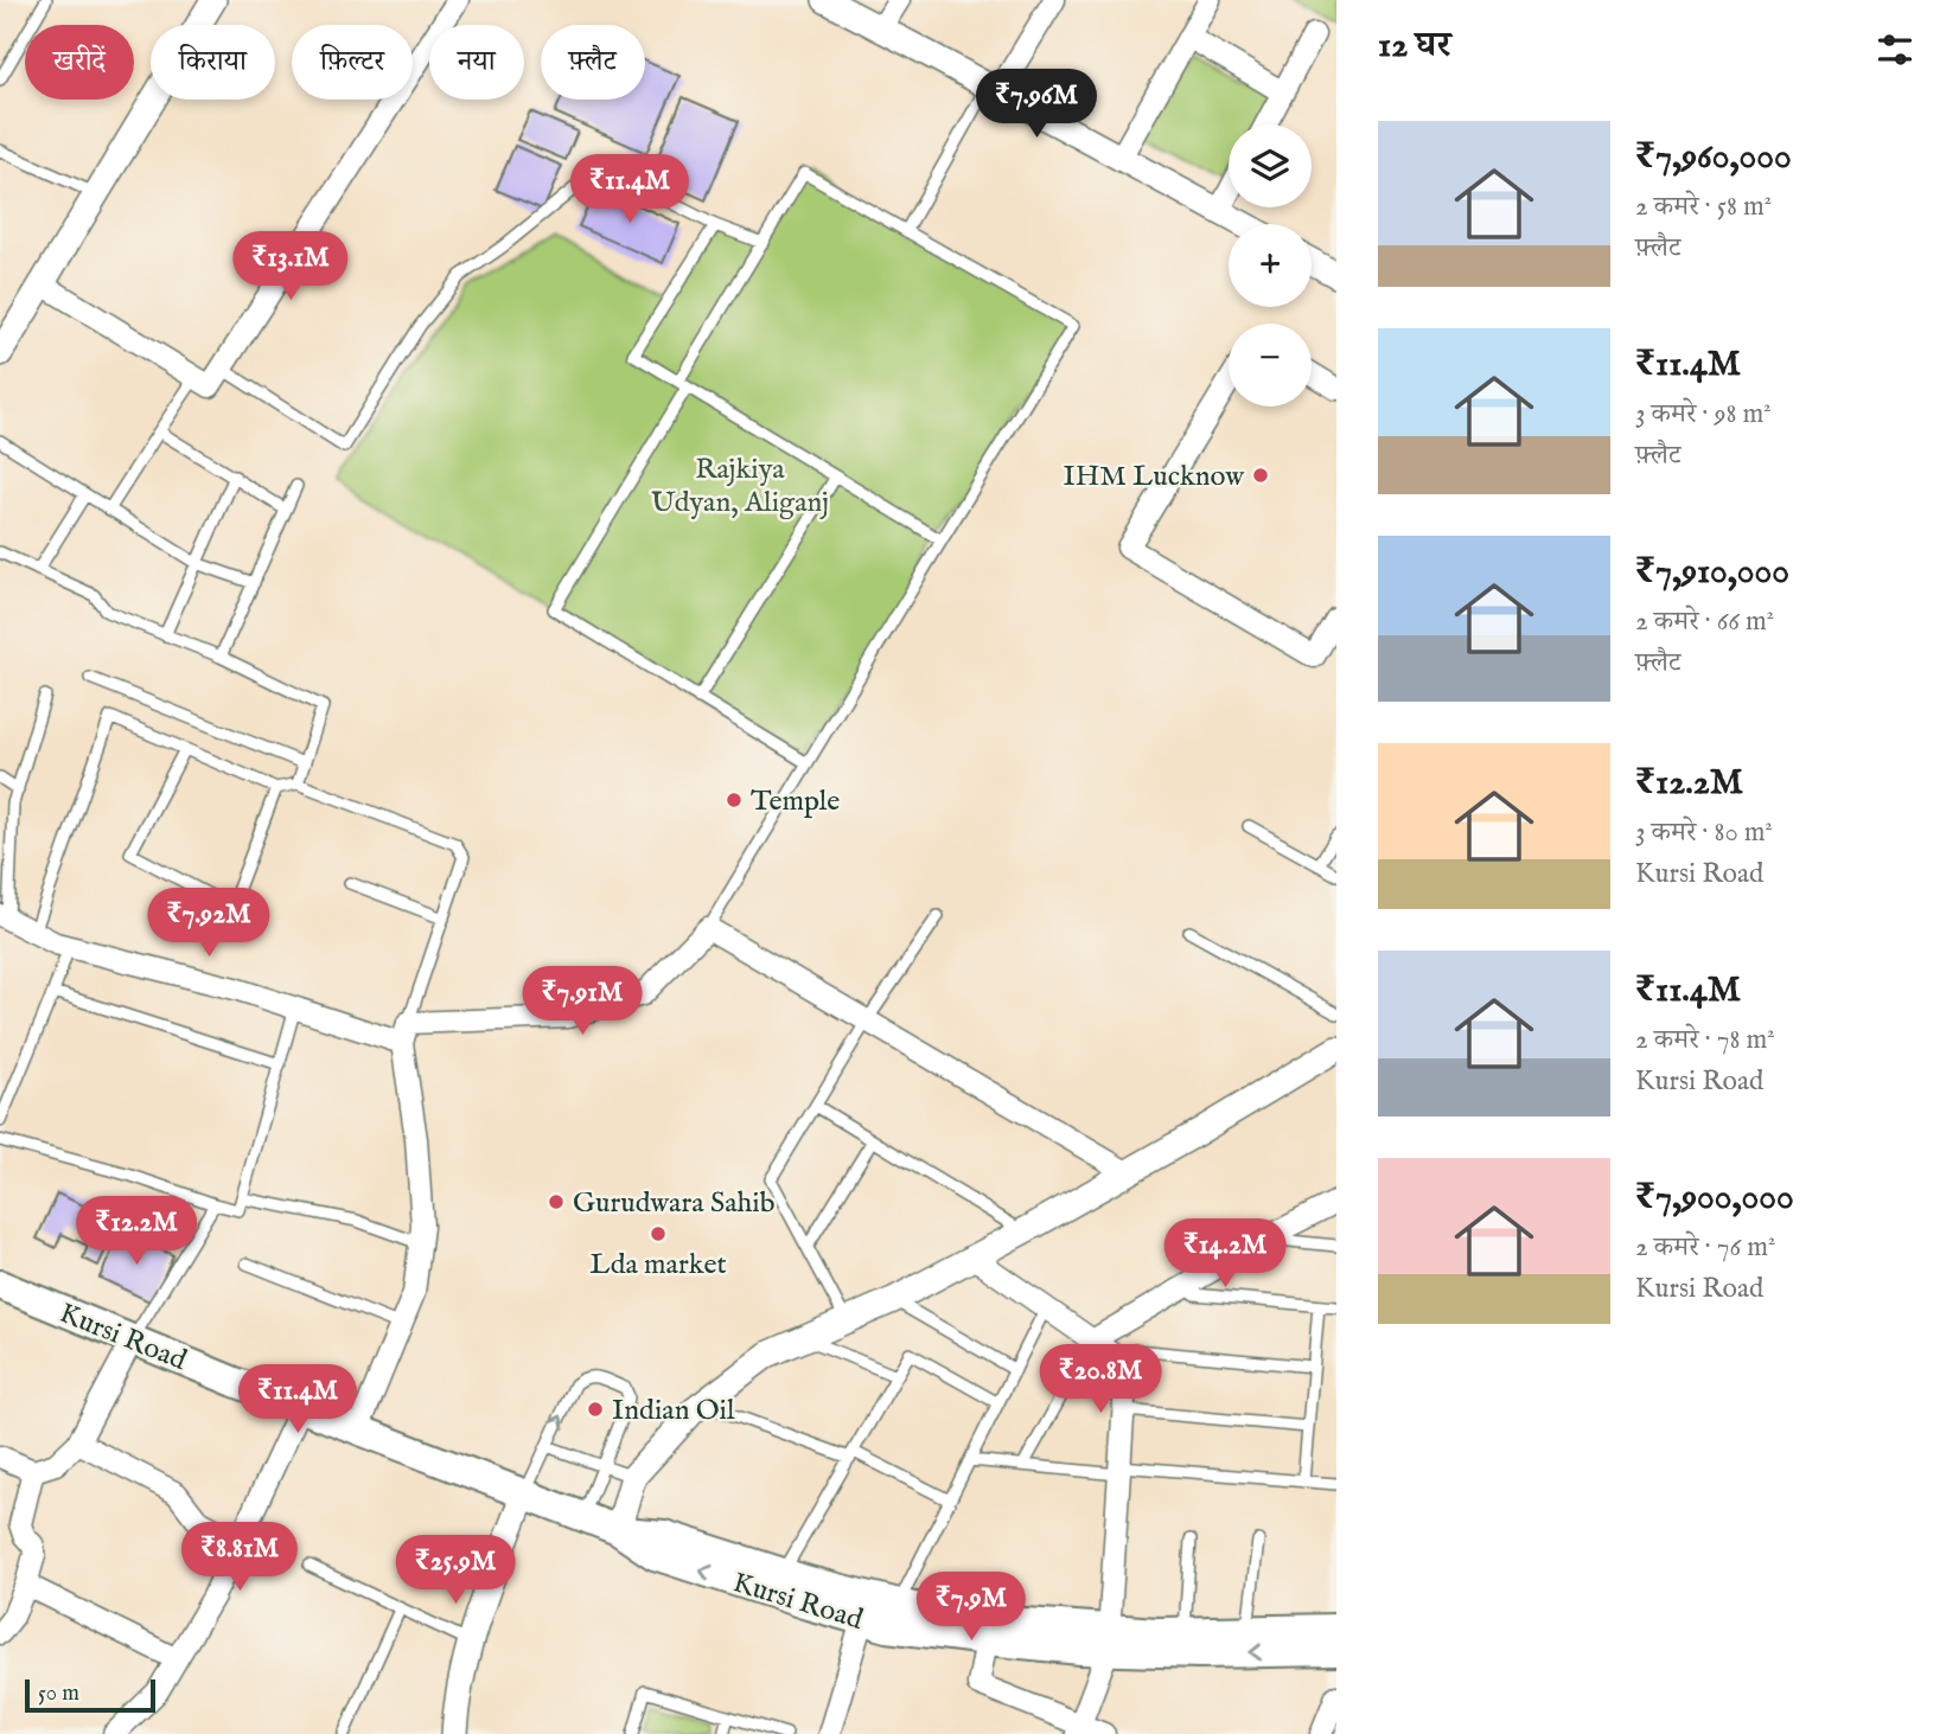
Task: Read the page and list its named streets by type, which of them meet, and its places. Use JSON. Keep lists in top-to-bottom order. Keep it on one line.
{"streets":{"main road":["Kursi Road"]},"parks":["Rajkiya Udyan, Aliganj"],"places":["IHM Lucknow","Temple","Gurudwara Sahib","Lda market","Indian Oil"],"scale_bar":"50 m","page":{"heading":"12 घर","chip":["खरीदें","किराया","फ़िल्टर","नया","फ़्लैट"],"price":["₹7.96M","₹11.4M","₹13.1M","₹7.92M","₹7.91M","₹12.2M","₹14.2M","₹20.8M","₹11.4M","₹8.81M","₹25.9M","₹7.9M"],"list":[{"name":"₹7,960,000","note":"2 कमरे · 58 m² · फ़्लैट"},{"name":"₹11.4M","note":"3 कमरे · 98 m² · फ़्लैट"},{"name":"₹7,910,000","note":"2 कमरे · 66 m² · फ़्लैट"},{"name":"₹12.2M","note":"3 कमरे · 80 m² · Kursi Road"},{"name":"₹11.4M","note":"2 कमरे · 78 m² · Kursi Road"},{"name":"₹7,900,000","note":"2 कमरे · 76 m² · Kursi Road"}],"map_buttons":["+","−"],"scale":"50 m"}}
